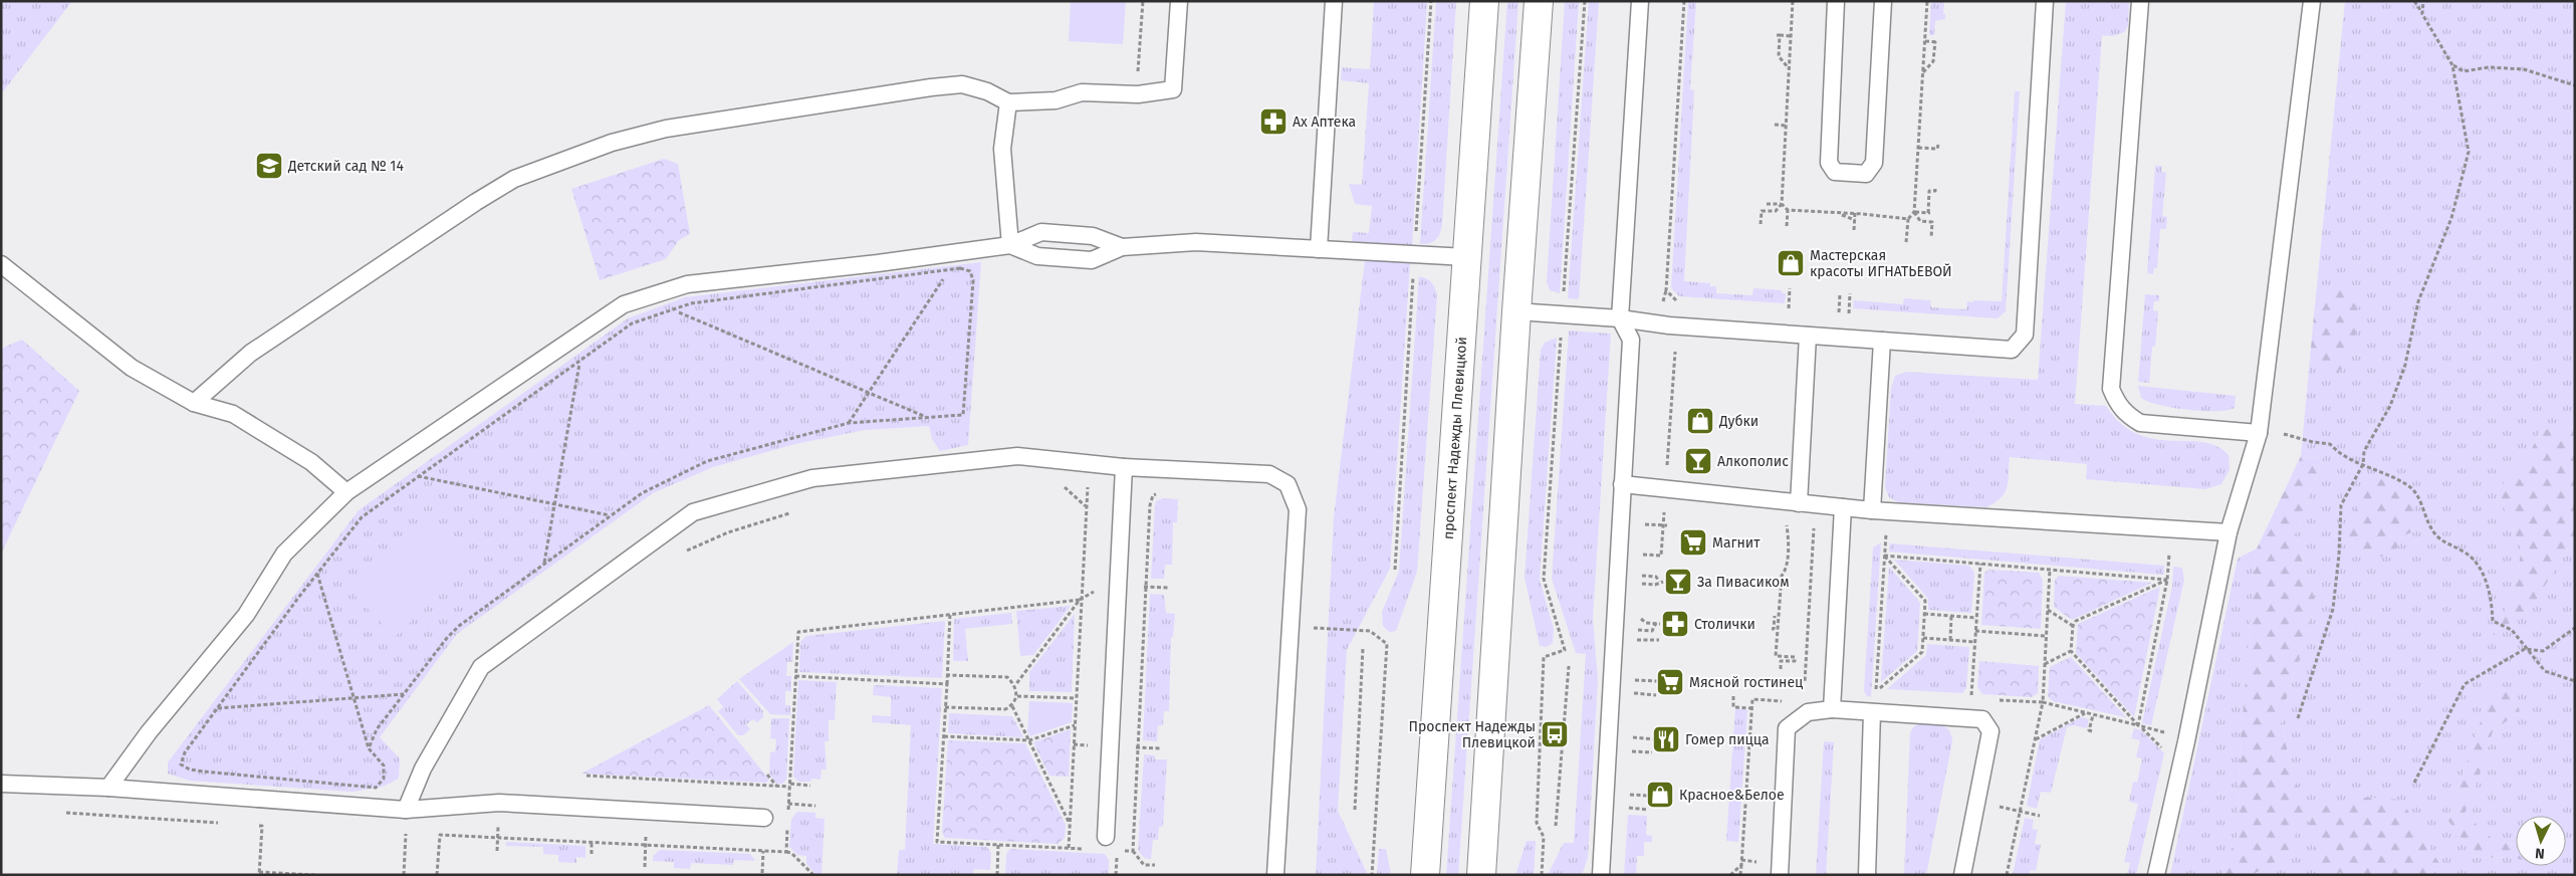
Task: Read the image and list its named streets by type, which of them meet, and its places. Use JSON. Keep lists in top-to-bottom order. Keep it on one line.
{"streets":{"main road":["проспект Надежды Плевицкой"]},"places":{"pharmacy":["Ах Аптека","Столички"],"school or university":["Детский сад № 14"],"shop":["Мастерская красоты ИГНАТЬЕВОЙ","Дубки","Красное&Белое"],"bar":["Алкополис","За Пивасиком"],"supermarket":["Магнит","Мясной гостинец"],"bus stop":["Проспект Надежды Плевицкой"],"restaurant":["Гомер пицца"]},"north":"bottom"}
